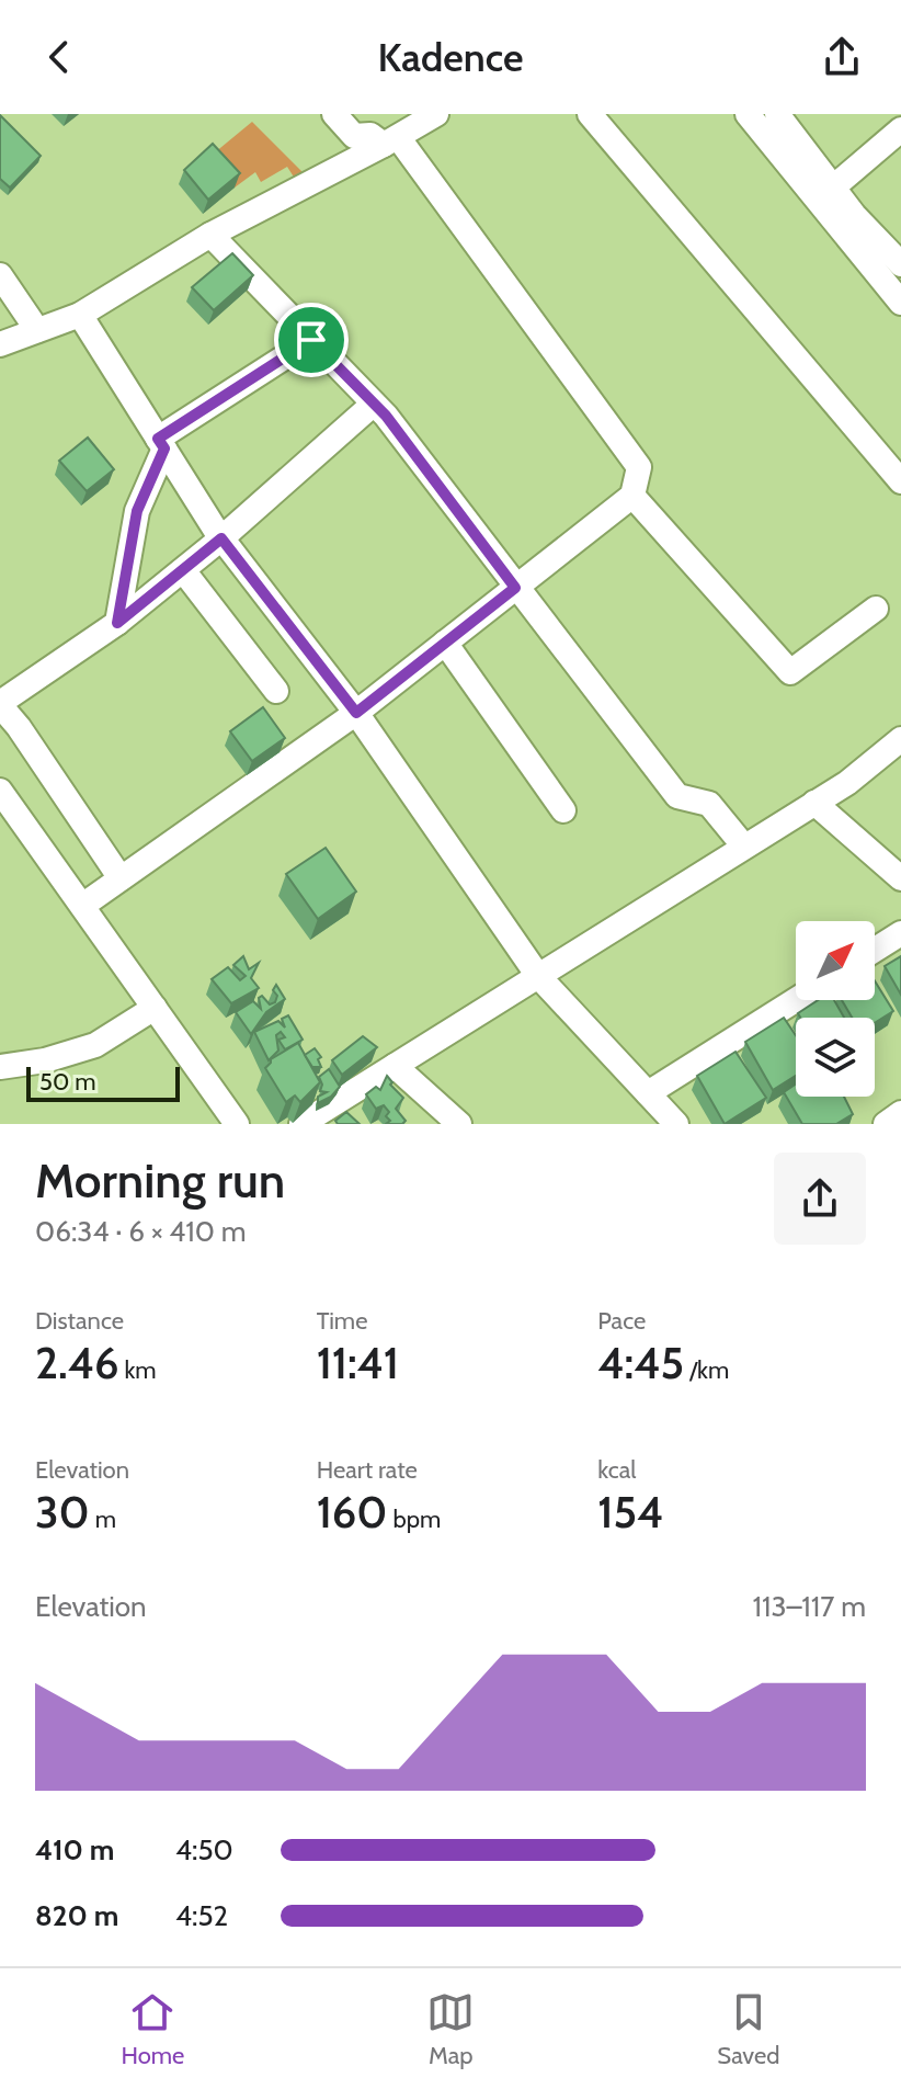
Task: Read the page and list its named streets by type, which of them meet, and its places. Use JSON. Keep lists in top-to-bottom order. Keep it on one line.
{"scale_bar":"50 m","north":"top right","page":{"header":"Kadence","scale":"50 m","heading":["Morning run","06:34 · 6 × 410 m"],"stats":[["Distance","2.46 km"],["Time","11:41"],["Pace","4:45 /km"],["Elevation","30 m"],["Heart rate","160 bpm"],["kcal","154"]],"chart":["Elevation","113–117 m"],"list":[{"name":"410 m","note":"4:50"},{"name":"820 m","note":"4:52"}],"tabs":["Home","Map","Saved"]}}
